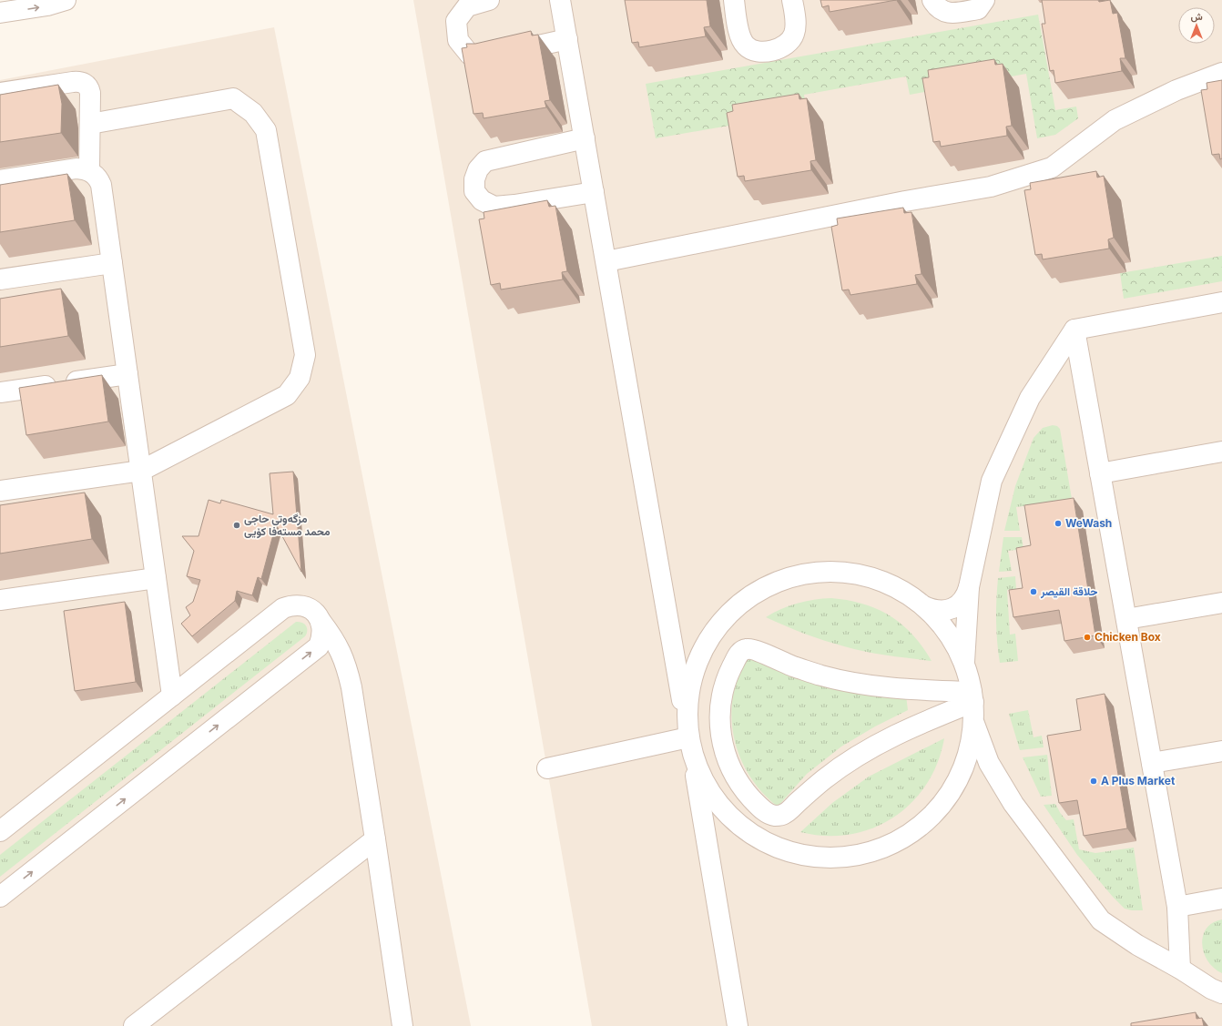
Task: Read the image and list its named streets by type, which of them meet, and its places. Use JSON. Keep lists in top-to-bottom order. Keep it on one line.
{"places":["WeWash","مزگەوتی حاجی محمد مستەفا کۆیی","حلاقة القيصر","Chicken Box","A Plus Market"],"north":"top"}
